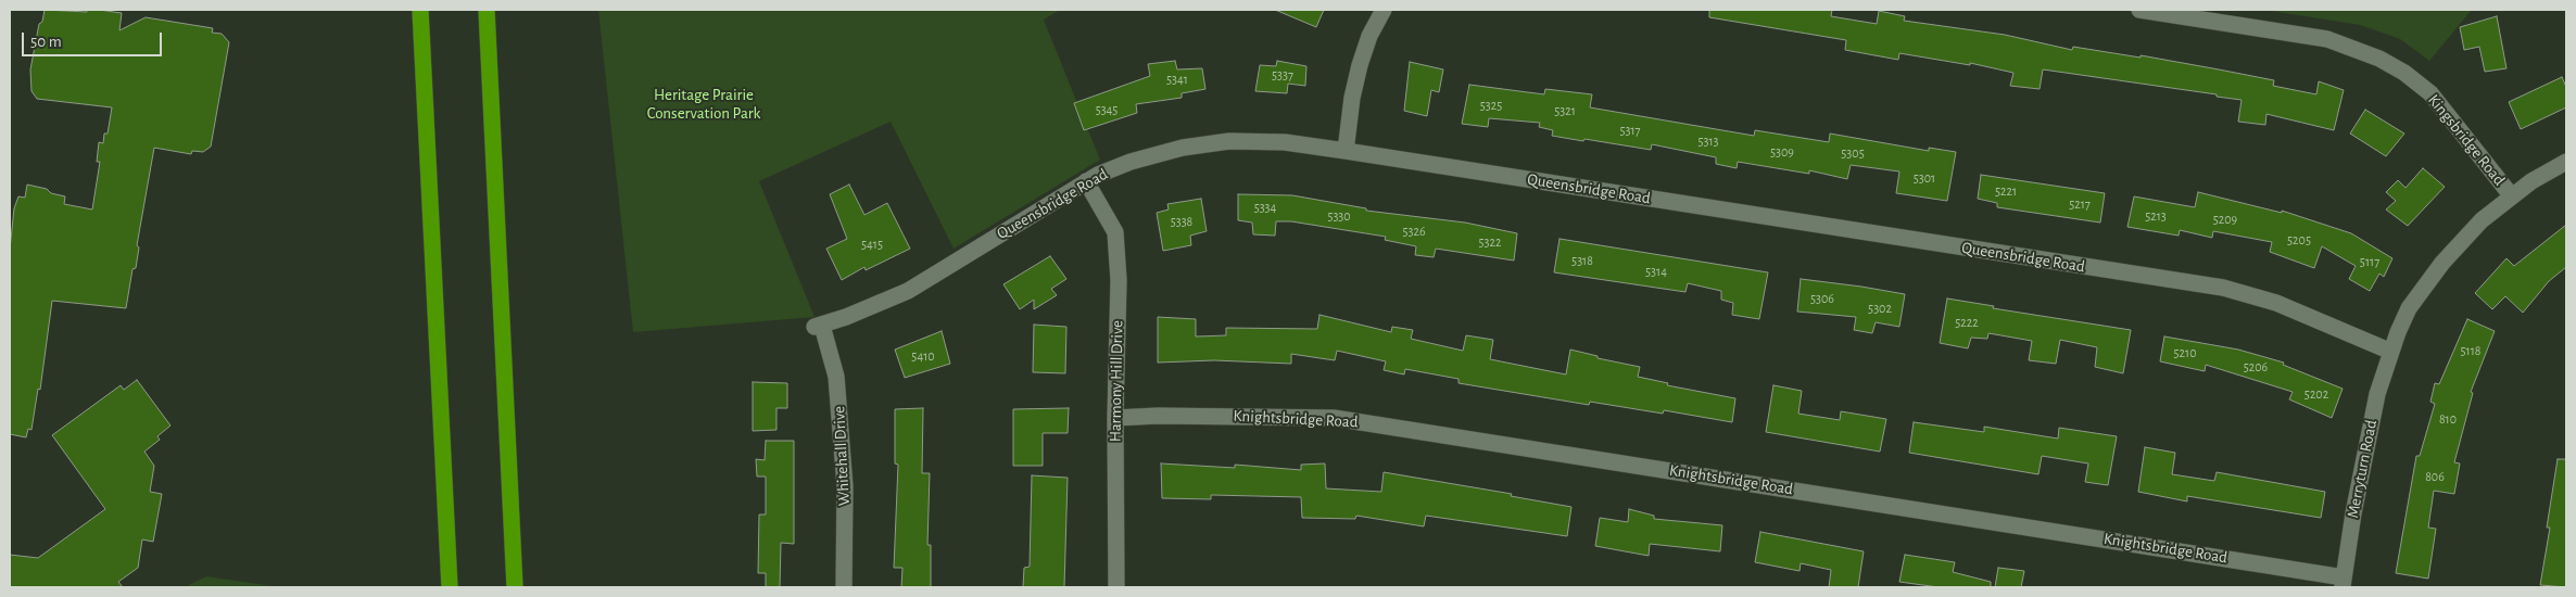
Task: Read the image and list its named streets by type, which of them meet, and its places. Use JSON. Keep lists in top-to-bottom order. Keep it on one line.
{"streets":{"street":["Kingsbridge Road","Queensbridge Road","Harmony Hill Drive","Knightsbridge Road","Whitehall Drive","Merryturn Road"]},"crossings":[["Kingsbridge Road","Merryturn Road"],["Queensbridge Road","Harmony Hill Drive"],["Queensbridge Road","Whitehall Drive"],["Queensbridge Road","Merryturn Road"],["Harmony Hill Drive","Knightsbridge Road"],["Knightsbridge Road","Merryturn Road"]],"parks":["Heritage Prairie Conservation Park"],"house_numbers":["5337","5341","5325","5345","5321","5317","5313","5309","5305","5301","5221","5217","5334","5330","5213","5209","5338","5326","5205","5322","5415","5318","5117","5314","5306","5302","5222","5118","5210","5410","5206","5202","810","806"],"scale_bar":"50 m"}
